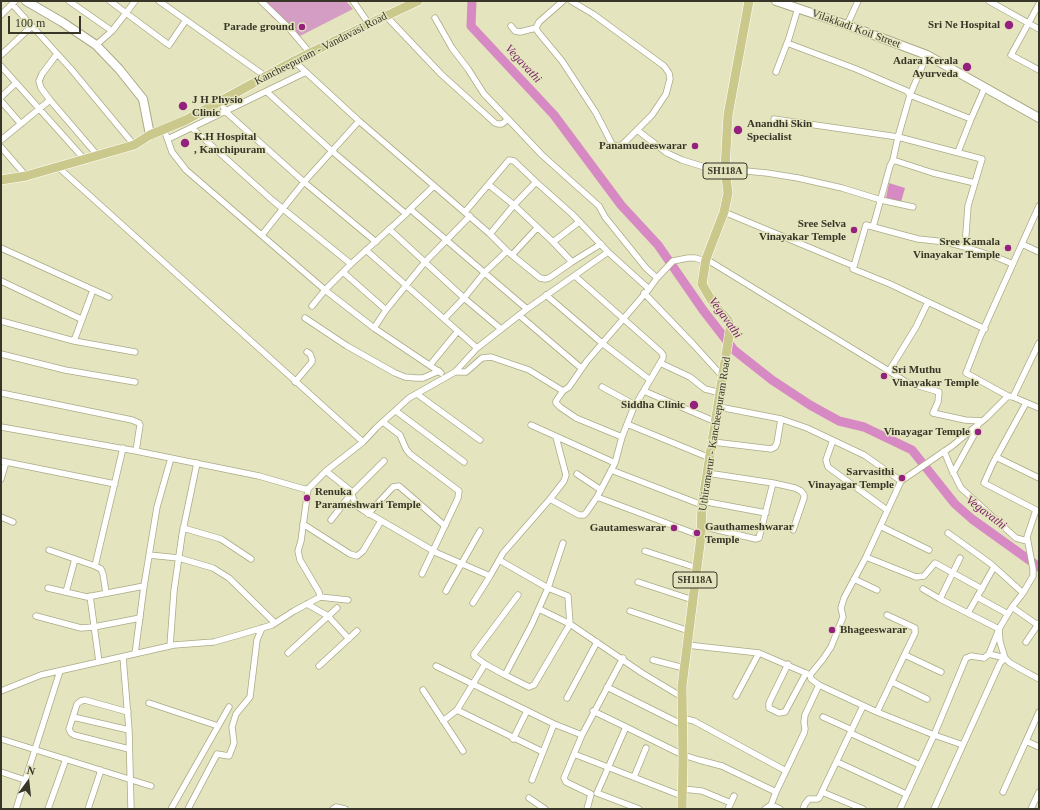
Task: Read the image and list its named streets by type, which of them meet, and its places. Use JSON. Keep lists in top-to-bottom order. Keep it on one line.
{"streets":{"main road":["Kancheepuram - Vandavasi Road","SH118A","Uthiramerur - Kancheepuram Road"],"street":["Vilakkadi Koil Street"]},"water":["Vegavathi"],"places":["Sri Ne Hospital","Parade ground","Adara Kerala Ayurveda","J H Physio Clinic","Anandhi Skin Specialist","K.H Hospital , Kanchipuram","Panamudeeswarar","Sree Selva Vinayakar Temple","Sree Kamala Vinayakar Temple","Sri Muthu Vinayakar Temple","Siddha Clinic","Vinayagar Temple","Sarvasithi Vinayagar Temple","Renuka Parameshwari Temple","Gautameswarar","Gauthameshwarar Temple","Bhageeswarar"],"scale_bar":"100 m","north":"top"}
